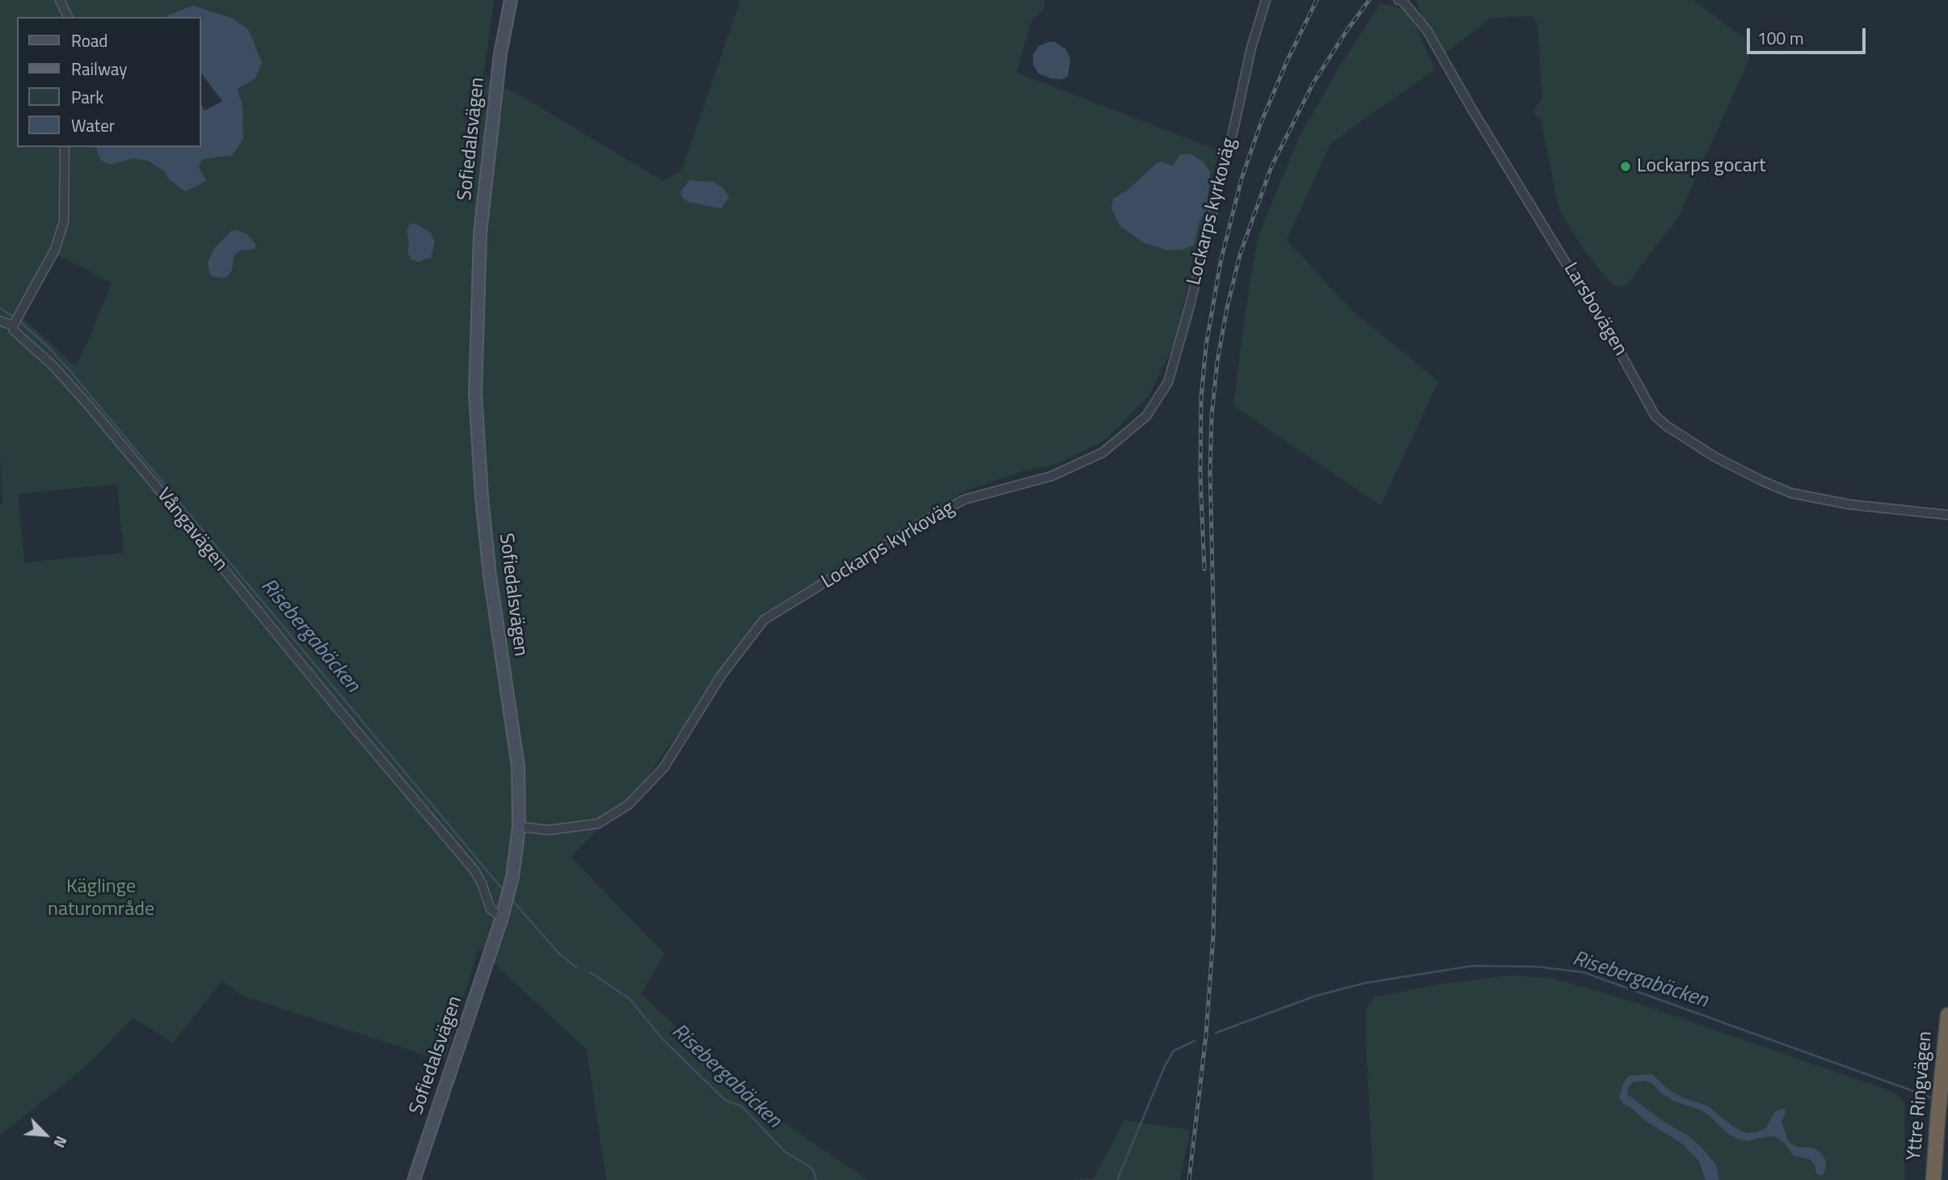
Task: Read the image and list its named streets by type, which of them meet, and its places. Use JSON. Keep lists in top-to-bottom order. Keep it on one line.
{"streets":{"highway":["Yttre Ringvägen"],"main road":["Sofiedalsvägen"],"street":["Lockarps kyrkoväg","Larsbovägen","Vångavägen"]},"crossings":[["Sofiedalsvägen","Lockarps kyrkoväg"],["Sofiedalsvägen","Vångavägen"]],"water":["Risebergabäcken"],"parks":["Käglinge naturområde"],"places":["Lockarps gocart"],"legend":["Road","Railway","Park","Water"],"scale_bar":"100 m","north":"bottom right"}
